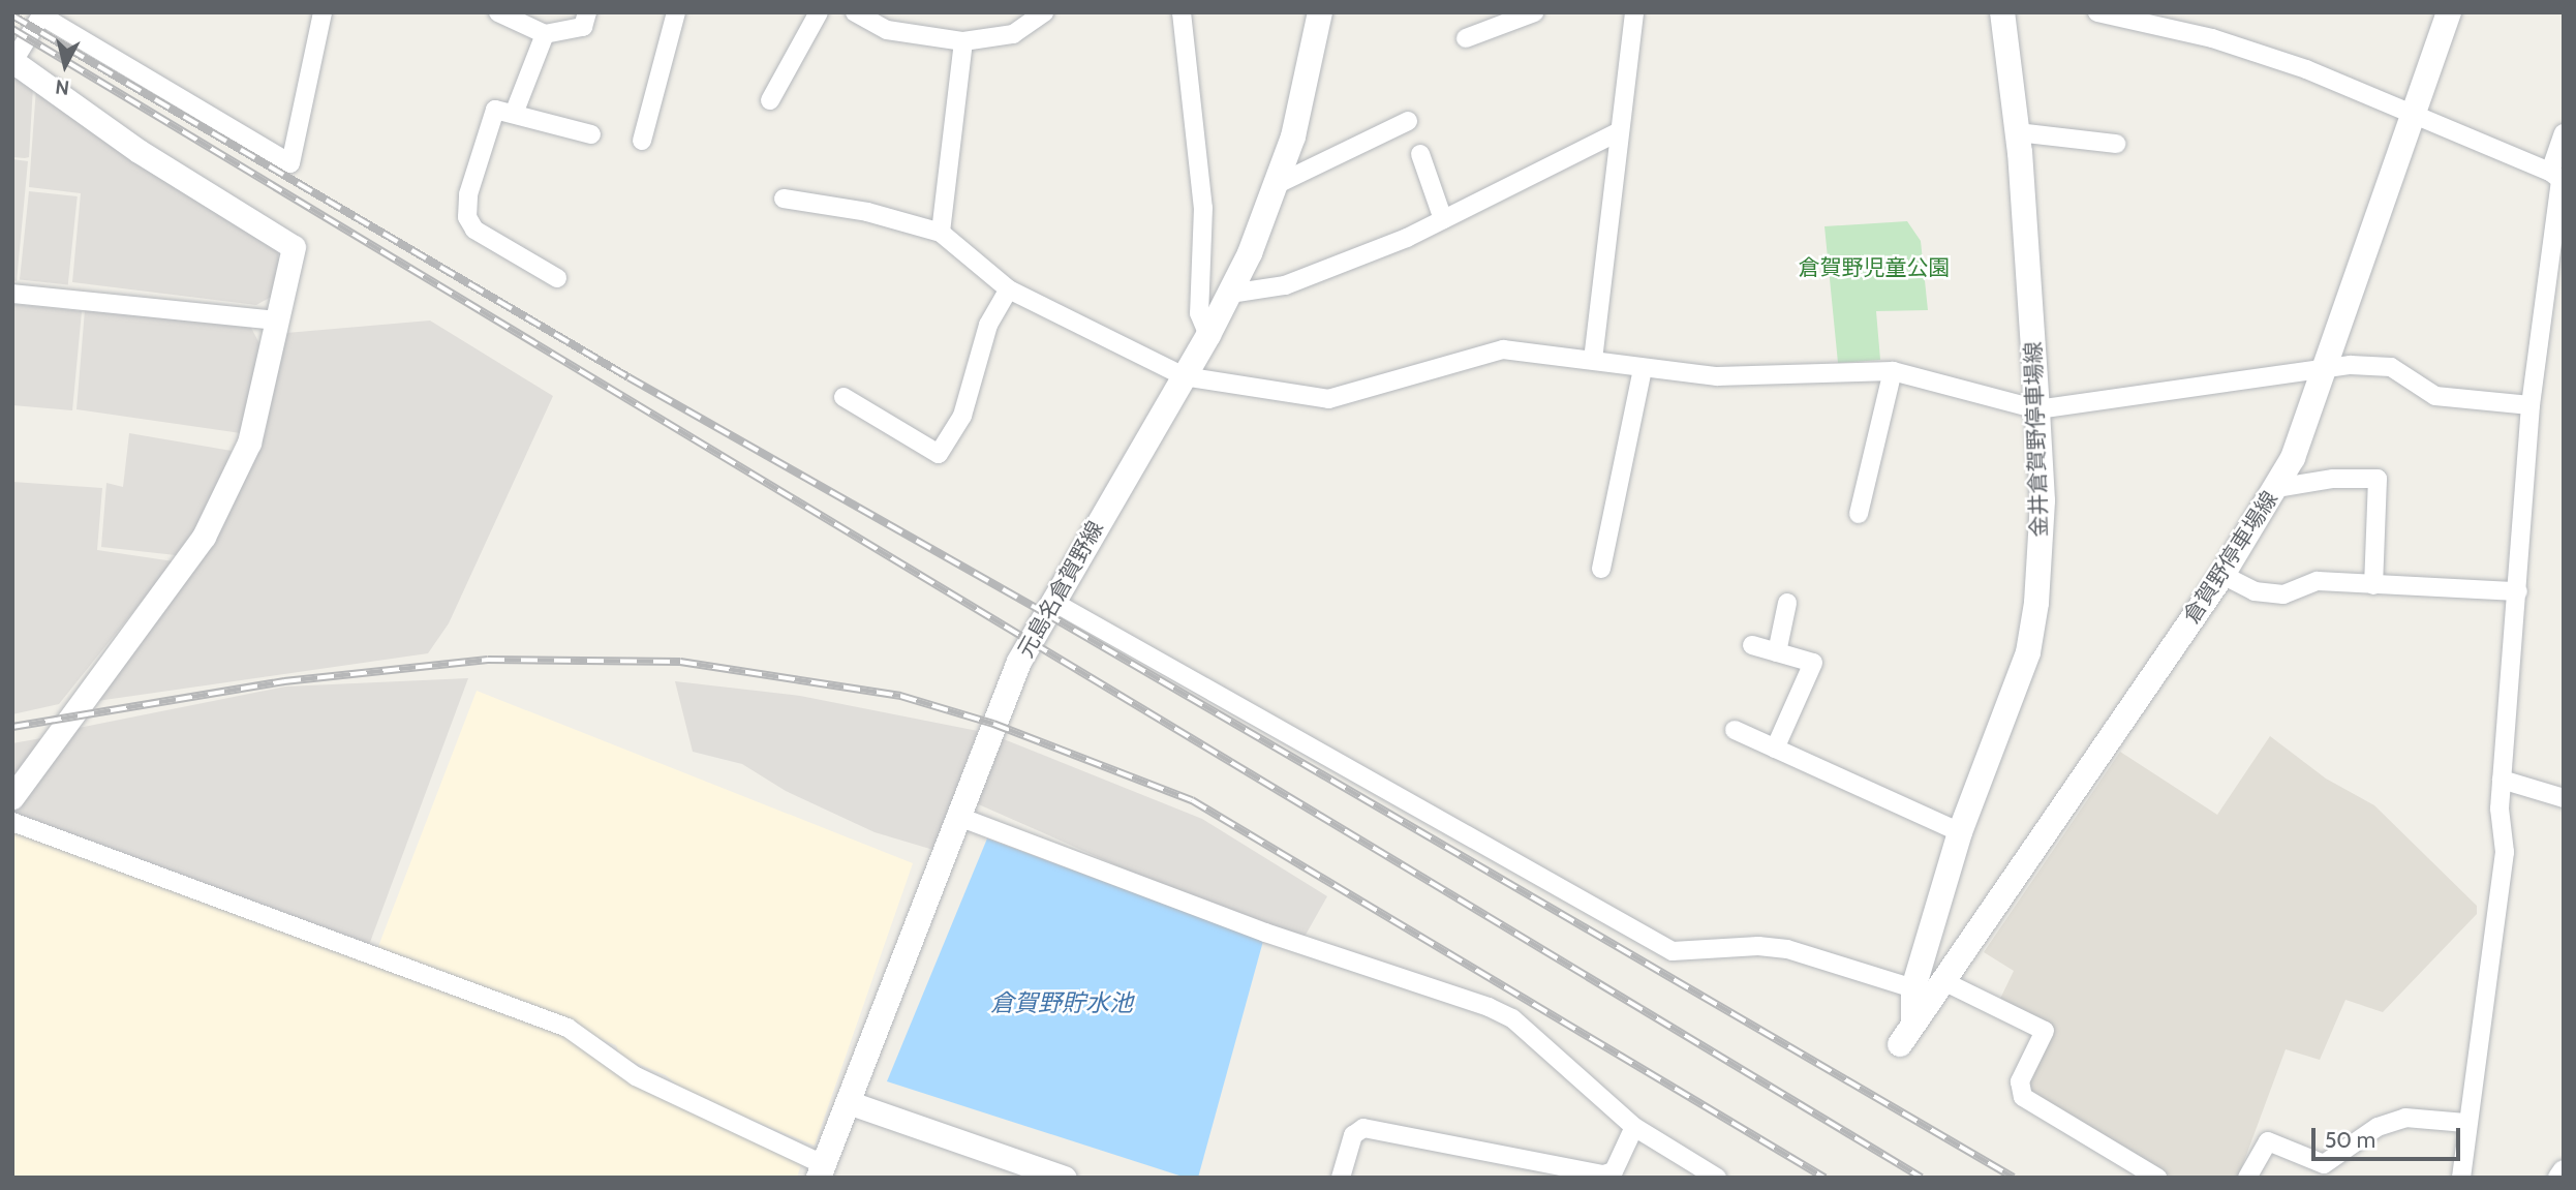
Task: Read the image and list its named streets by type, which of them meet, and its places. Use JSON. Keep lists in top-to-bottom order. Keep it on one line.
{"streets":{"main road":["金井倉賀野停車場線","倉賀野停車場線","元島名倉賀野線"]},"crossings":[["金井倉賀野停車場線","倉賀野停車場線"]],"water":["倉賀野貯水池"],"parks":["倉賀野児童公園"],"scale_bar":"50 m","north":"bottom"}
